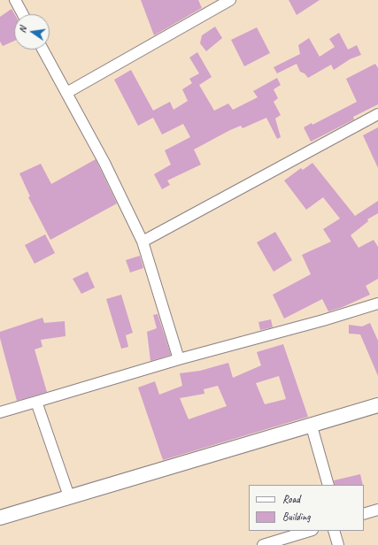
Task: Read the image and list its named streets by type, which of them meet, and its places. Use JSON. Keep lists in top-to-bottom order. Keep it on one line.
{"legend":["Road","Building"],"north":"left"}
